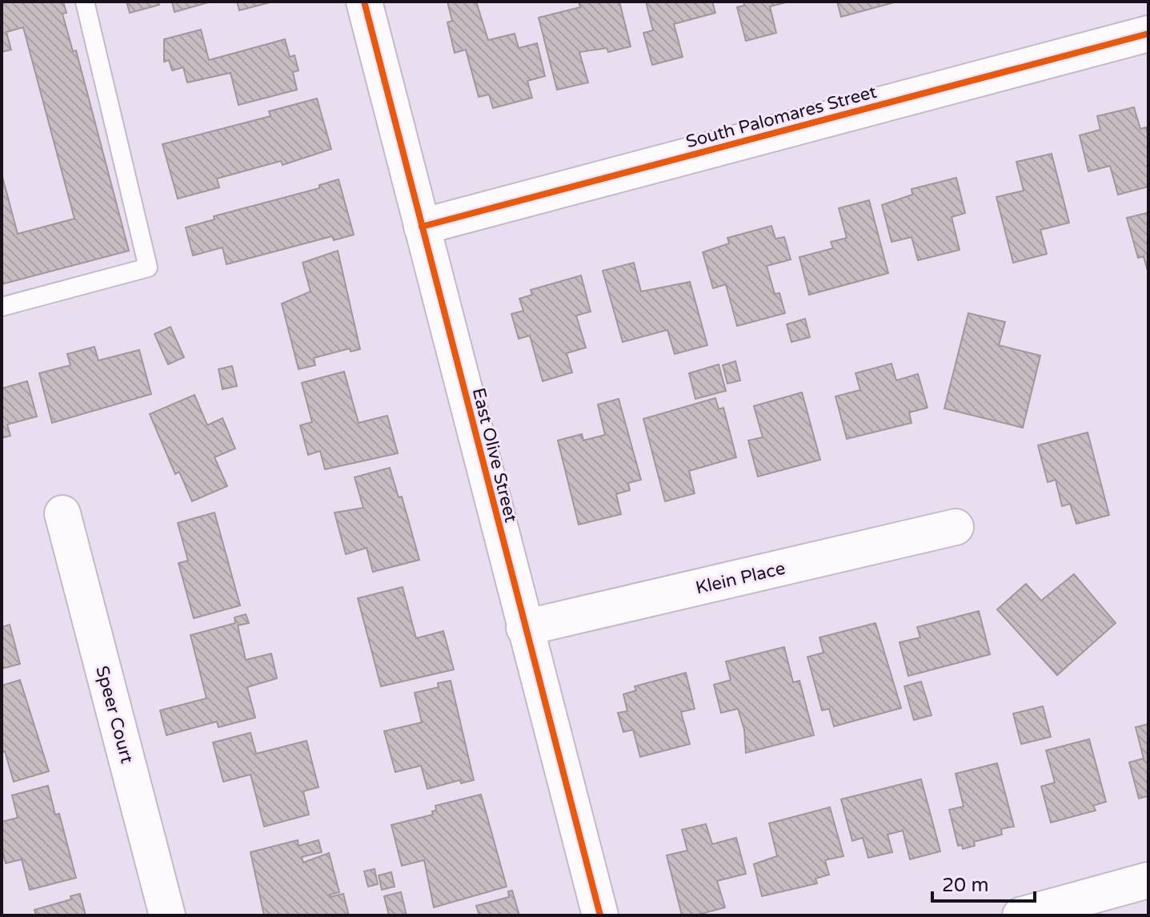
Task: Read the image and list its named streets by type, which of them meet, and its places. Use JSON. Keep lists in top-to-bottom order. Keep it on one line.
{"streets":{"street":["South Palomares Street","East Olive Street","Klein Place","Speer Court"]},"crossings":[["South Palomares Street","East Olive Street"],["East Olive Street","Klein Place"]],"scale_bar":"20 m"}
